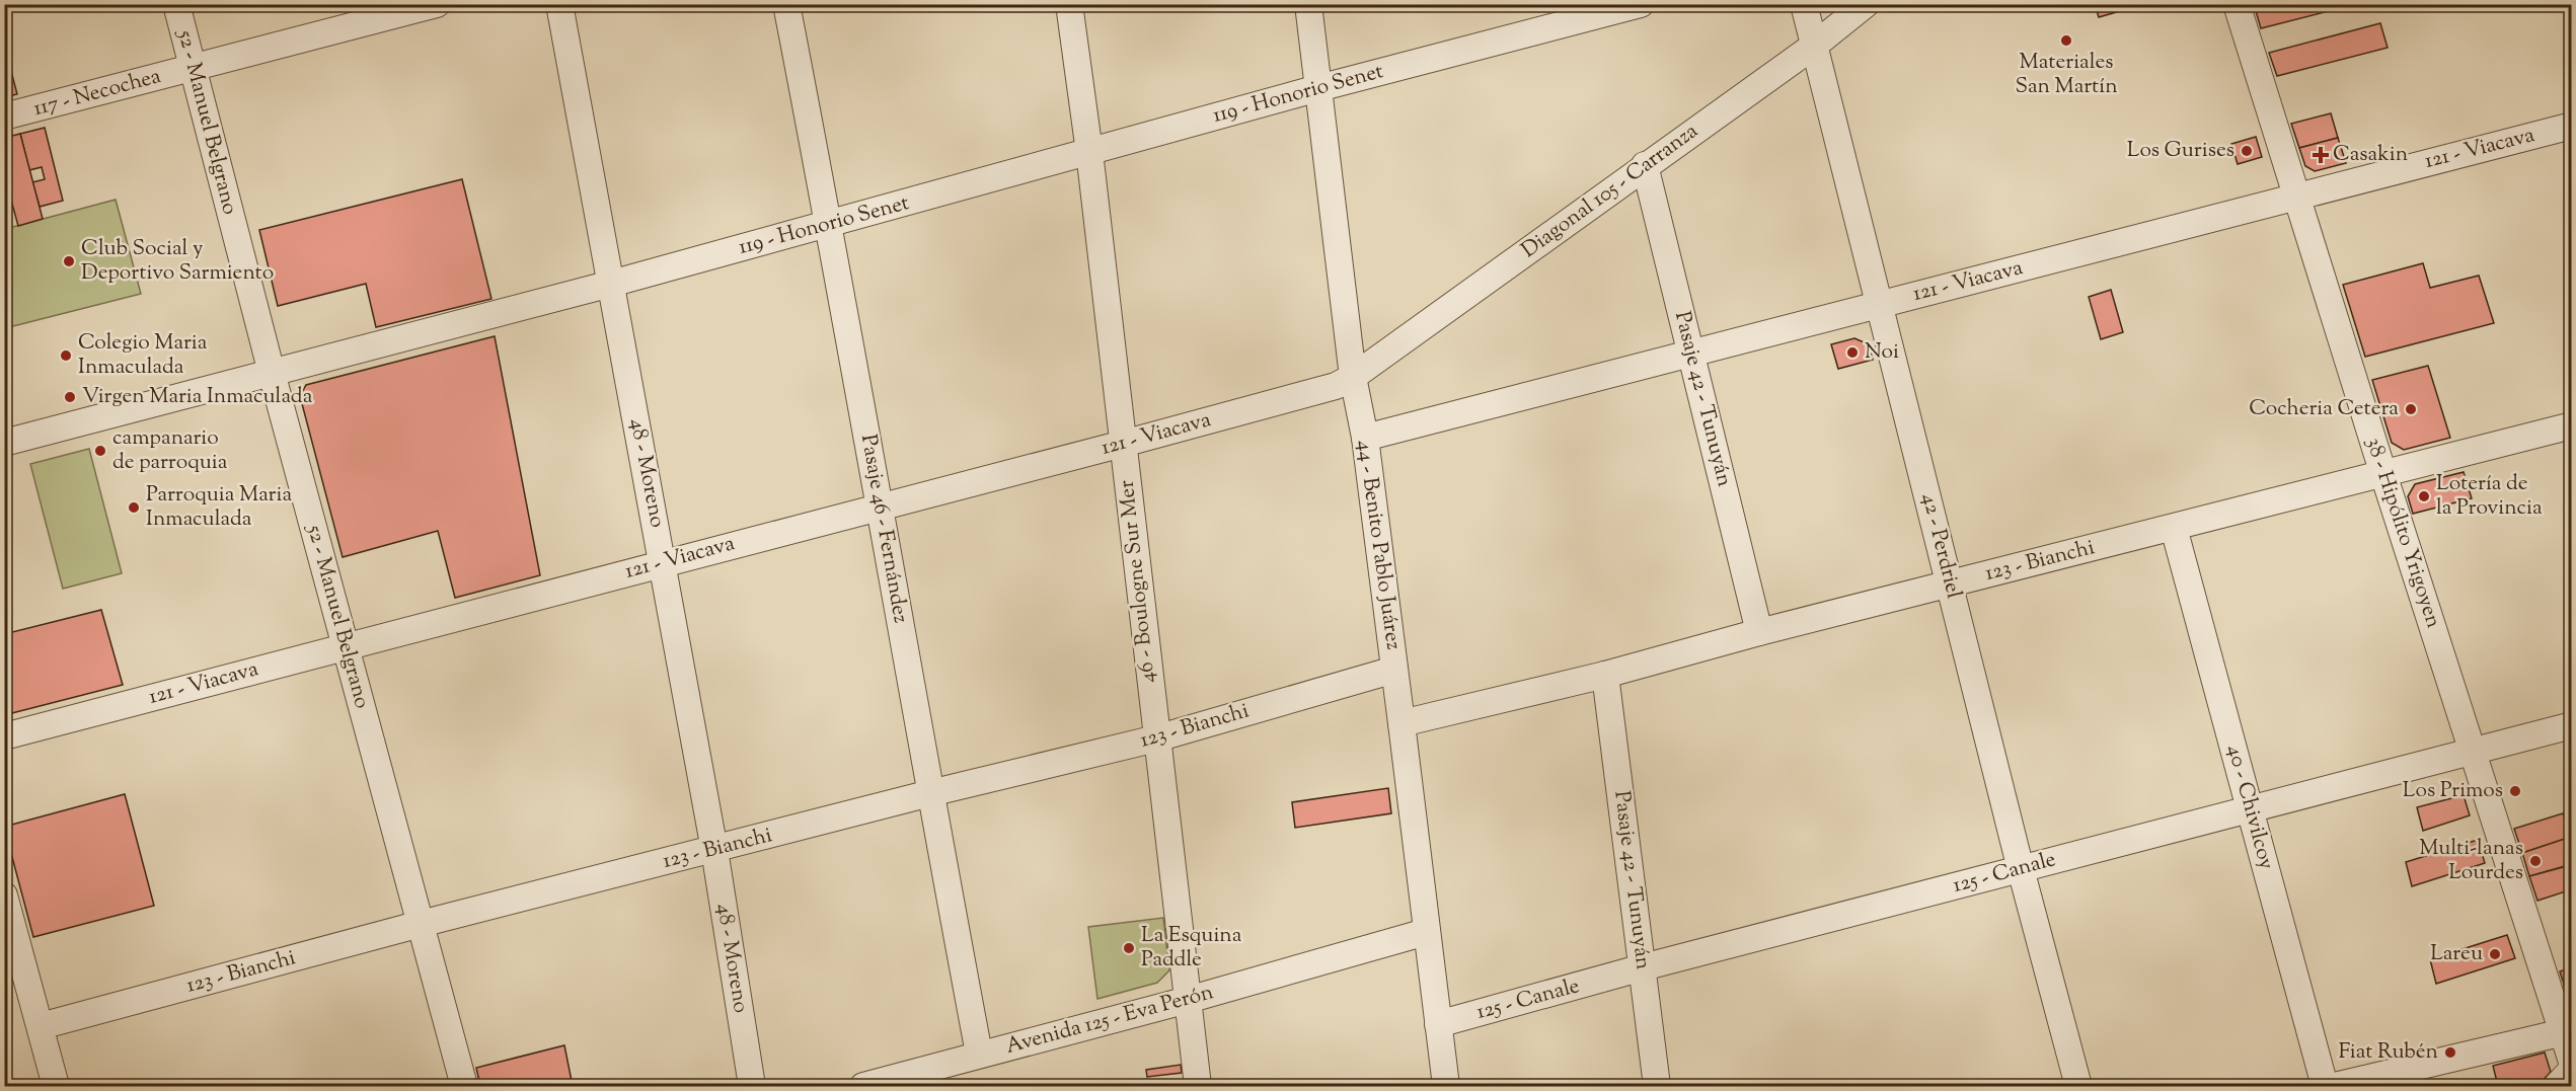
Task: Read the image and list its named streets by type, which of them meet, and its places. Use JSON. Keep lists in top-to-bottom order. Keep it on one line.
{"streets":{"street":["117 - Necochea","119 - Honorio Senet","52 - Manuel Belgrano","121 - Viacava","Diagonal 105 - Carranza","Pasaje 42 - Tunuyán","48 - Moreno","Pasaje 46 - Fernández","38 - Hipólito Yrigoyen","44 - Benito Pablo Juárez","42 - Perdriel","123 - Bianchi","46 - Boulogne Sur Mer","40 - Chivilcoy","125 - Canale","Avenida 125 - Eva Perón"]},"crossings":[["117 - Necochea","52 - Manuel Belgrano"],["119 - Honorio Senet","52 - Manuel Belgrano"],["119 - Honorio Senet","48 - Moreno"],["119 - Honorio Senet","Pasaje 46 - Fernández"],["119 - Honorio Senet","44 - Benito Pablo Juárez"],["119 - Honorio Senet","46 - Boulogne Sur Mer"],["52 - Manuel Belgrano","121 - Viacava"],["52 - Manuel Belgrano","123 - Bianchi"],["121 - Viacava","Diagonal 105 - Carranza"],["121 - Viacava","Pasaje 42 - Tunuyán"],["121 - Viacava","48 - Moreno"],["121 - Viacava","Pasaje 46 - Fernández"],["121 - Viacava","38 - Hipólito Yrigoyen"],["121 - Viacava","44 - Benito Pablo Juárez"],["121 - Viacava","42 - Perdriel"],["121 - Viacava","46 - Boulogne Sur Mer"],["Diagonal 105 - Carranza","Pasaje 42 - Tunuyán"],["Diagonal 105 - Carranza","44 - Benito Pablo Juárez"],["Diagonal 105 - Carranza","42 - Perdriel"],["Pasaje 42 - Tunuyán","123 - Bianchi"],["Pasaje 42 - Tunuyán","125 - Canale"],["48 - Moreno","123 - Bianchi"],["Pasaje 46 - Fernández","123 - Bianchi"],["Pasaje 46 - Fernández","Avenida 125 - Eva Perón"],["38 - Hipólito Yrigoyen","123 - Bianchi"],["38 - Hipólito Yrigoyen","125 - Canale"],["44 - Benito Pablo Juárez","123 - Bianchi"],["44 - Benito Pablo Juárez","125 - Canale"],["44 - Benito Pablo Juárez","Avenida 125 - Eva Perón"],["42 - Perdriel","123 - Bianchi"],["42 - Perdriel","125 - Canale"],["123 - Bianchi","46 - Boulogne Sur Mer"],["123 - Bianchi","40 - Chivilcoy"],["46 - Boulogne Sur Mer","Avenida 125 - Eva Perón"],["40 - Chivilcoy","125 - Canale"]],"places":{"other":["Materiales San Martín","Los Gurises","Club Social y Deportivo Sarmiento","Noi","Colegio Maria Inmaculada","Virgen Maria Inmaculada","Cocheria Cetera","campanario de parroquia","Lotería de la Provincia","Parroquia Maria Inmaculada","Los Primos","Multi-lanas Lourdes","La Esquina Paddle","Lareu","Fiat Rubén"],"health":["Casakin"]}}
